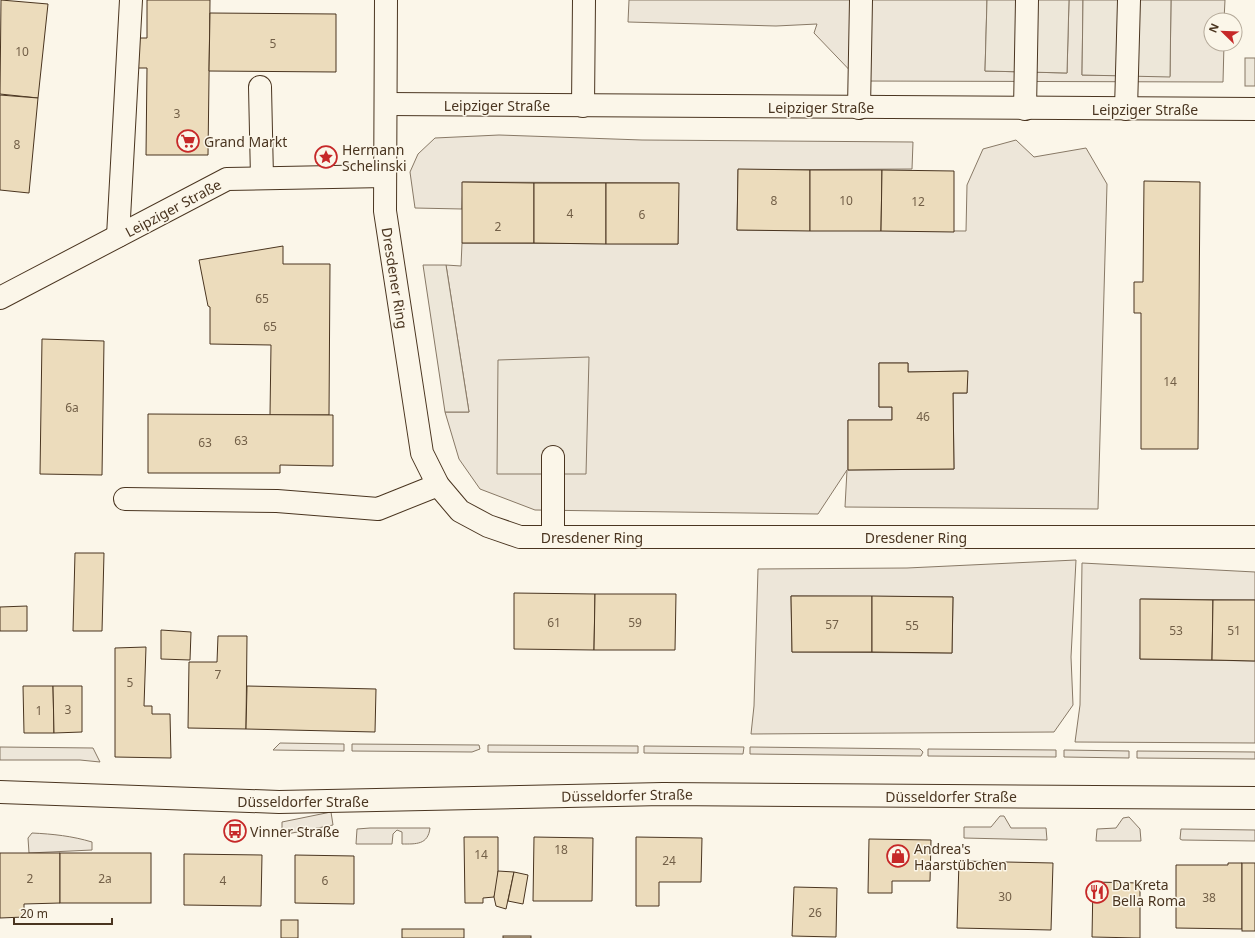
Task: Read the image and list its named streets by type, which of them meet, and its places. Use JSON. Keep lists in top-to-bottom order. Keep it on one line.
{"streets":{"street":["Leipziger Straße","Dresdener Ring","Düsseldorfer Straße"]},"crossings":[["Leipziger Straße","Dresdener Ring"]],"places":{"supermarket":["Grand Markt"],"place":["Hermann Schelinski"],"bus stop":["Vinner Straße"],"shop":["Andrea's Haarstübchen"],"restaurant":["Da Kreta Bella Roma"]},"house_numbers":["5","10","3","8","8","10","12","4","6","2","65","65","14","6a","46","63","63","61","59","57","55","53","51","7","5","3","1","18","14","24","2","2a","4","6","30","38","26"],"scale_bar":"20 m","north":"top left"}
